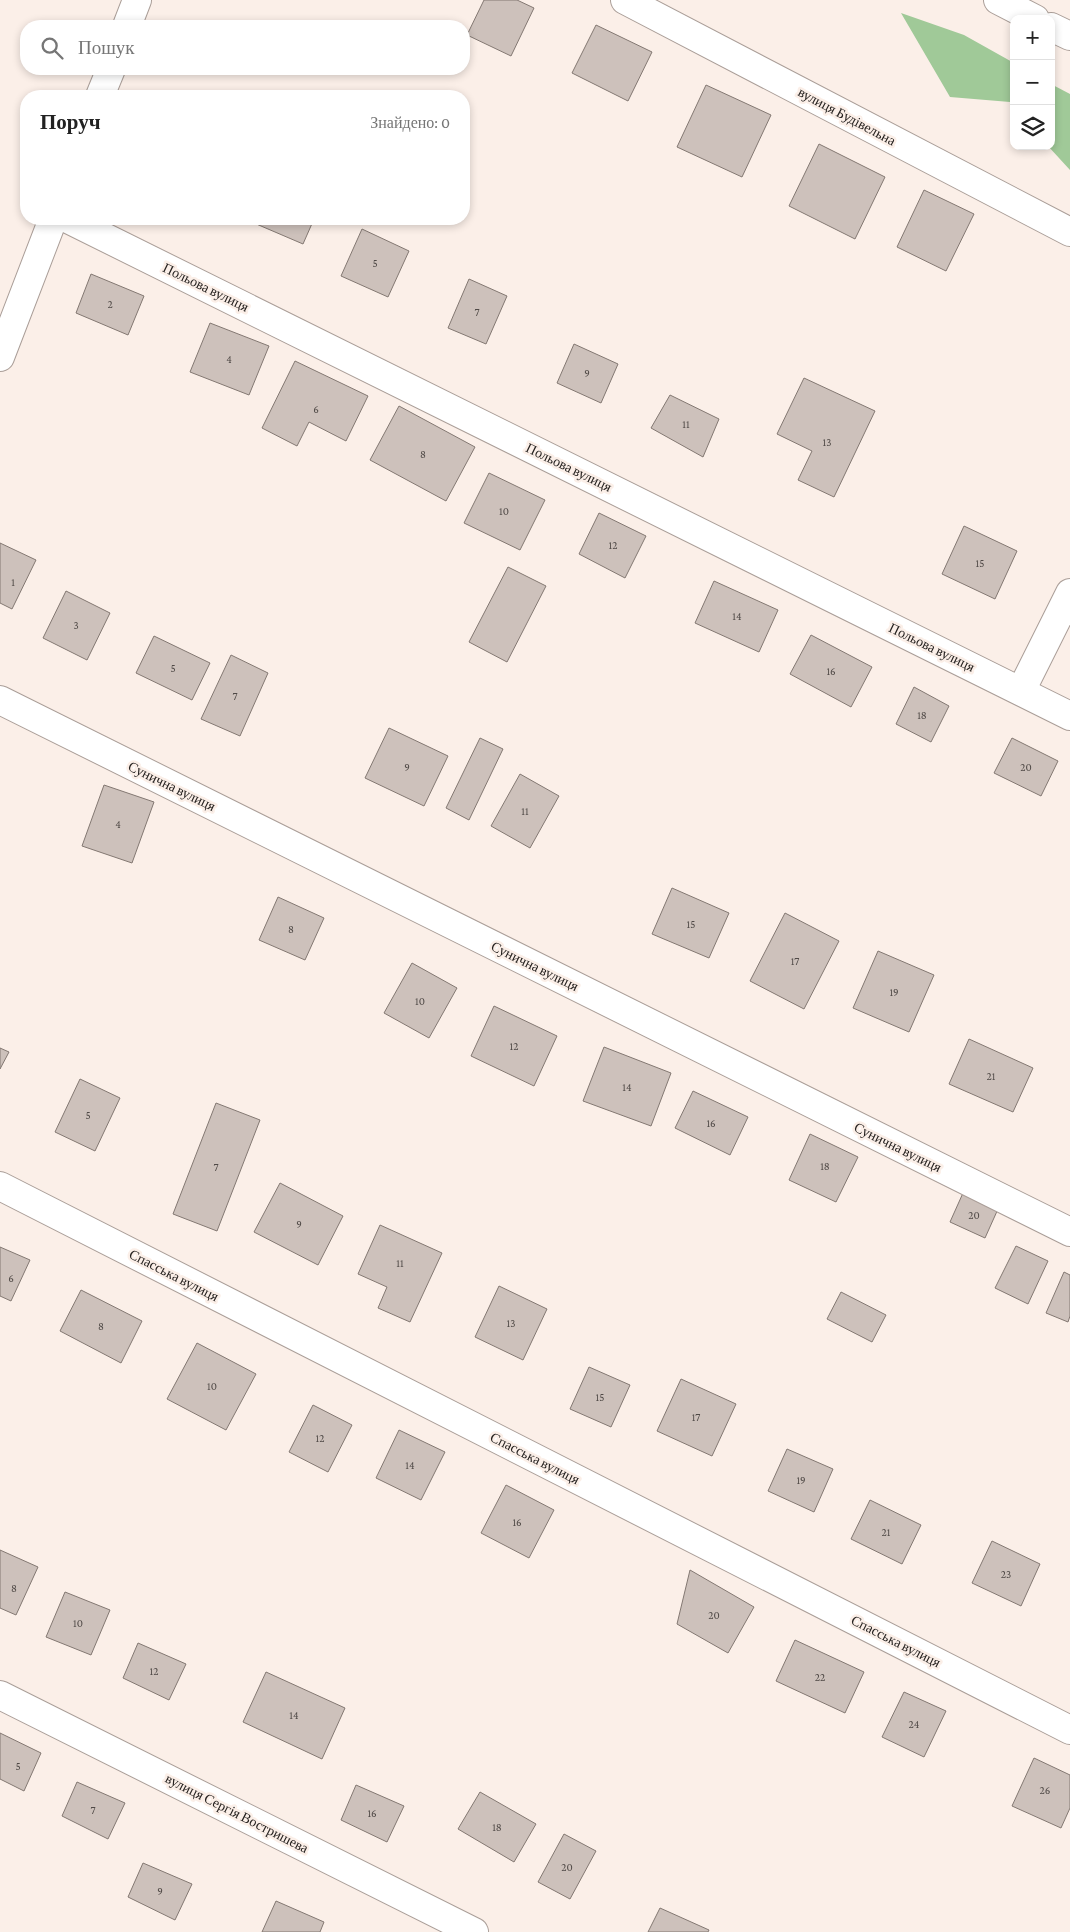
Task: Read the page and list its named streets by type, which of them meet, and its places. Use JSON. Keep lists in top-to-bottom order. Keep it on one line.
{"streets":{"street":["вулиця Будівельна","Польова вулиця","Сунична вулиця","Спасська вулиця","вулиця Сергія Востришева"]},"house_numbers":["5","2","7","4","9","6","11","13","8","10","12","15","1","14","3","5","16","7","18","9","20","11","4","15","8","17","19","10","12","21","14","5","16","18","7","20","9","11","6","13","8","10","15","17","12","14","19","16","21","23","8","20","10","12","22","14","24","5","26","7","16","18","20","9"],"page":{"map_buttons":["+","−"],"search":"Пошук","heading":["Поруч","Знайдено: 0"]}}
